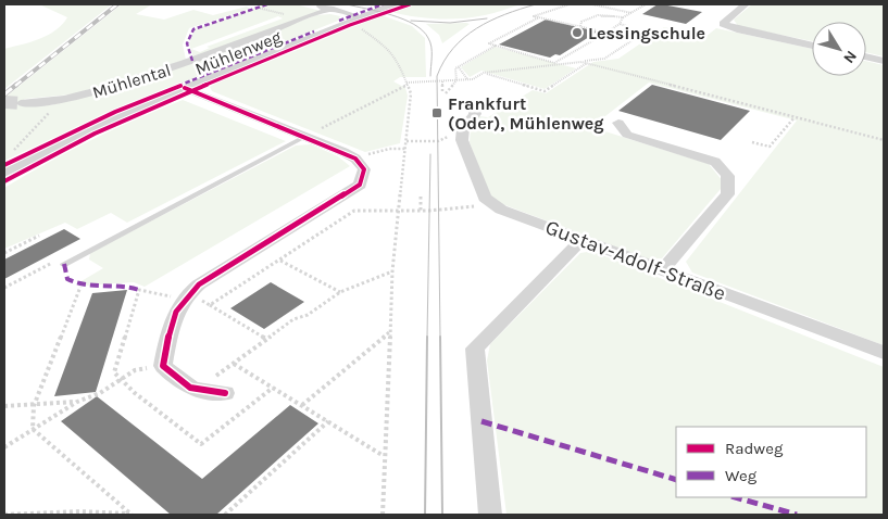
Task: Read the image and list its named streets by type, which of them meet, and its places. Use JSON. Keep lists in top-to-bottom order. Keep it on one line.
{"streets":{"street":["Mühlenweg","Mühlental","Gustav-Adolf-Straße"]},"places":{"other":["Lessingschule"],"transit":["Frankfurt (Oder), Mühlenweg"]},"legend":["Radweg","Weg"],"north":"bottom right"}
